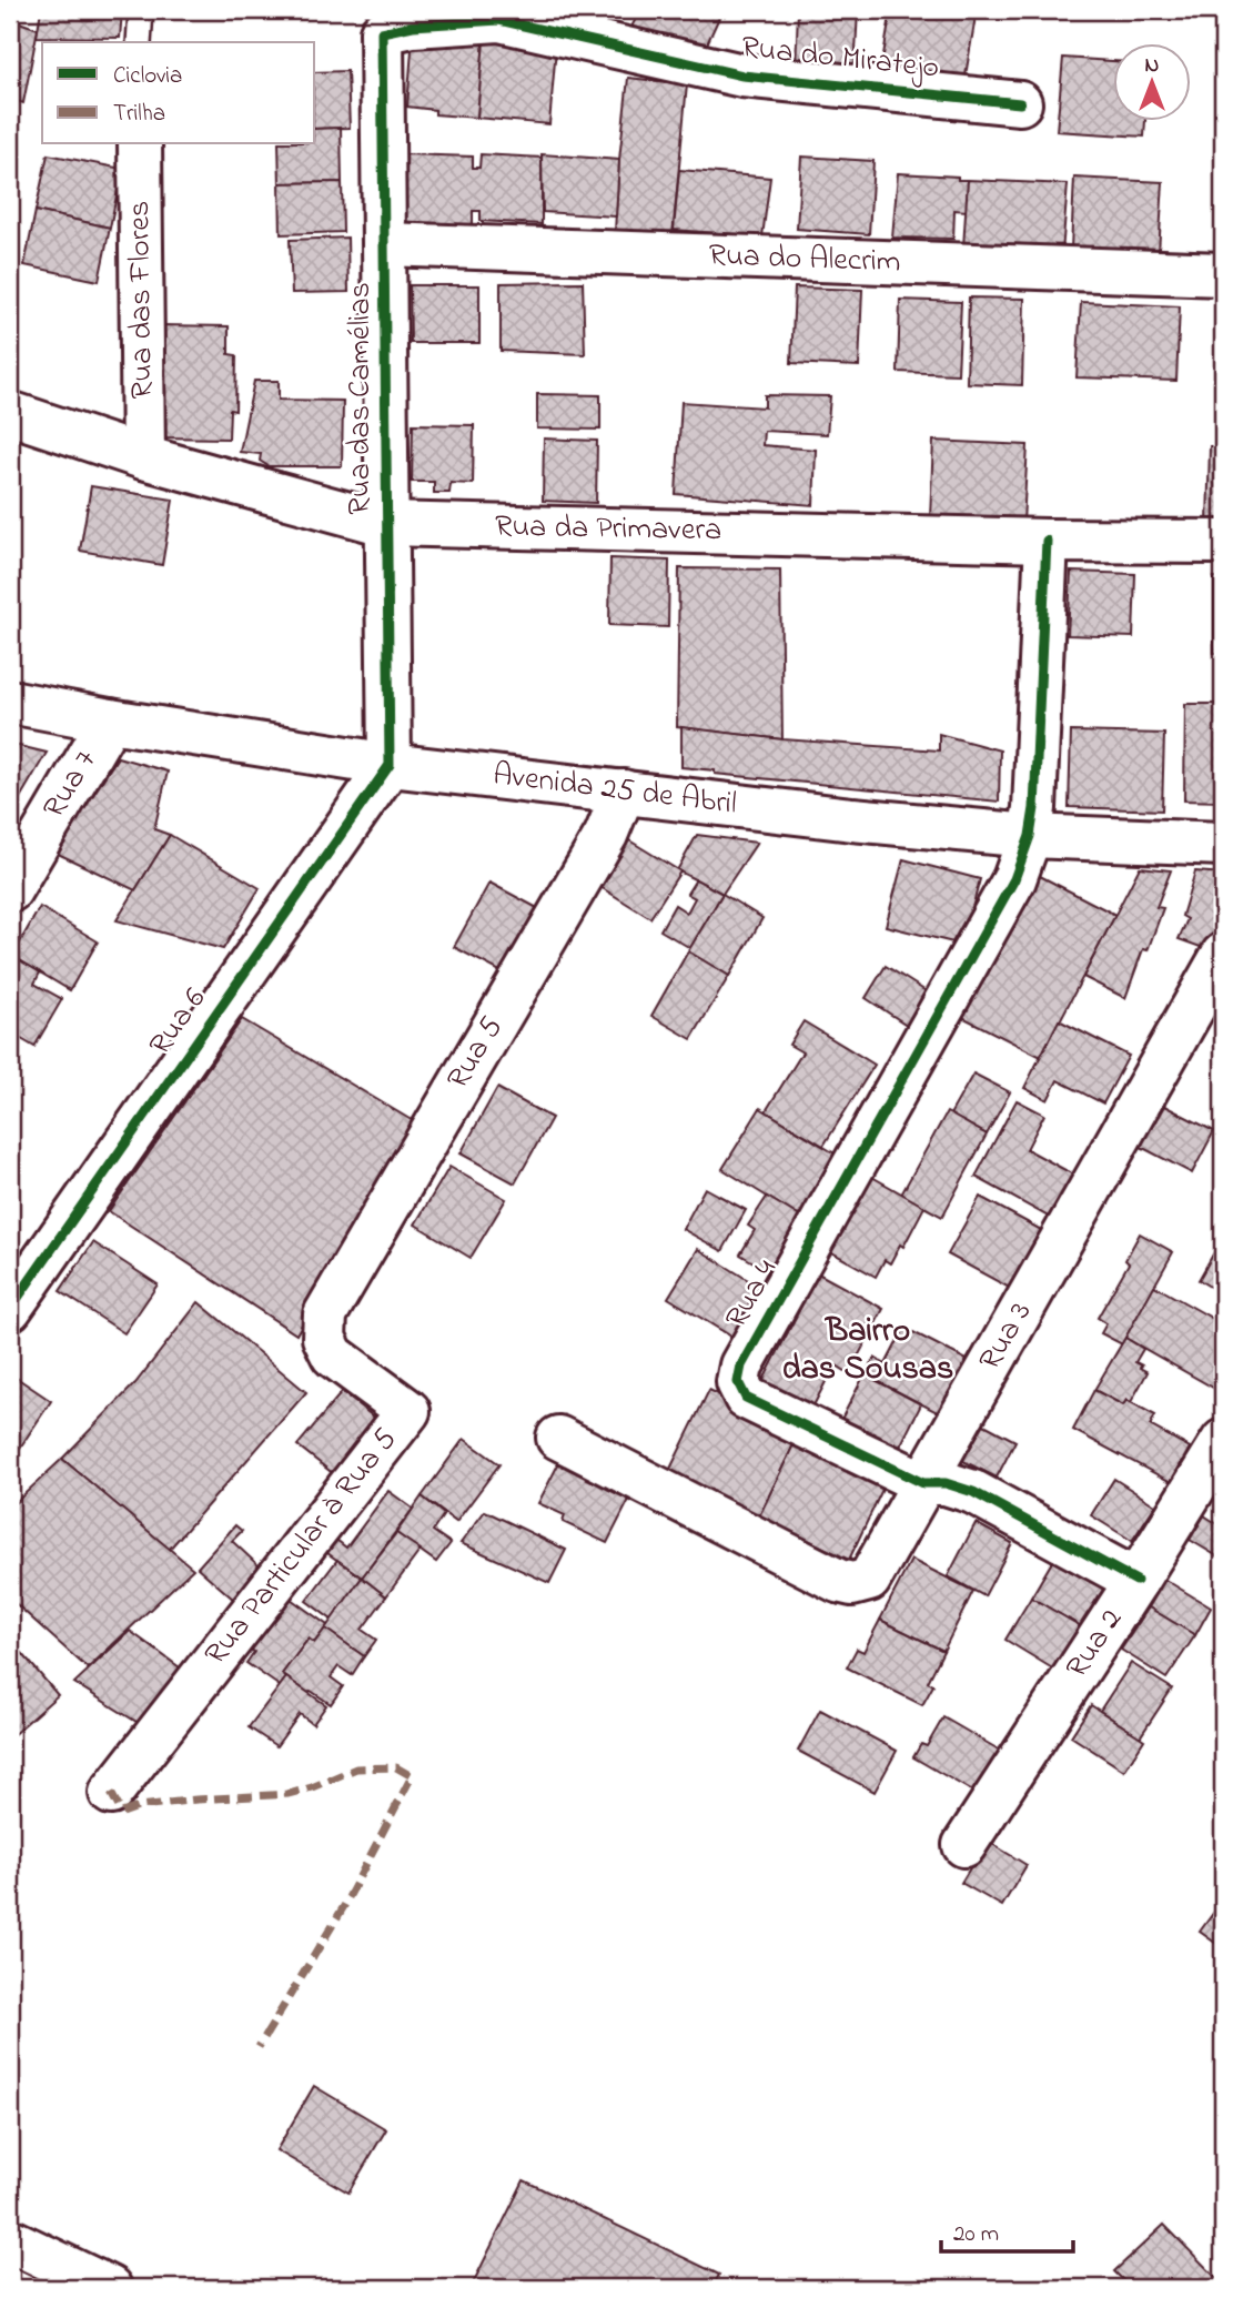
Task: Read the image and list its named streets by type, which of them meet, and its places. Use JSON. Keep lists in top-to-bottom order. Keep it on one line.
{"streets":{"street":["Rua do Miratejo","Rua do Alecrim","Rua das Flores","Rua das Camélias","Rua da Primavera","Rua 7","Avenida 25 de Abril","Rua 6","Rua 5","Rua 4","Rua 3","Rua Particular à Rua 5","Rua 2"]},"crossings":[["Rua do Miratejo","Rua das Camélias"],["Rua do Alecrim","Rua das Camélias"],["Rua das Flores","Rua da Primavera"],["Rua das Camélias","Rua da Primavera"],["Rua das Camélias","Avenida 25 de Abril"],["Rua das Camélias","Rua 6"],["Rua 7","Avenida 25 de Abril"],["Avenida 25 de Abril","Rua 6"],["Avenida 25 de Abril","Rua 5"],["Avenida 25 de Abril","Rua 4"],["Rua 5","Rua Particular à Rua 5"],["Rua 4","Rua 3"],["Rua 4","Rua 2"]],"districts":["Bairro das Sousas"],"legend":["Ciclovia","Trilha"],"scale_bar":"20 m","north":"top"}
